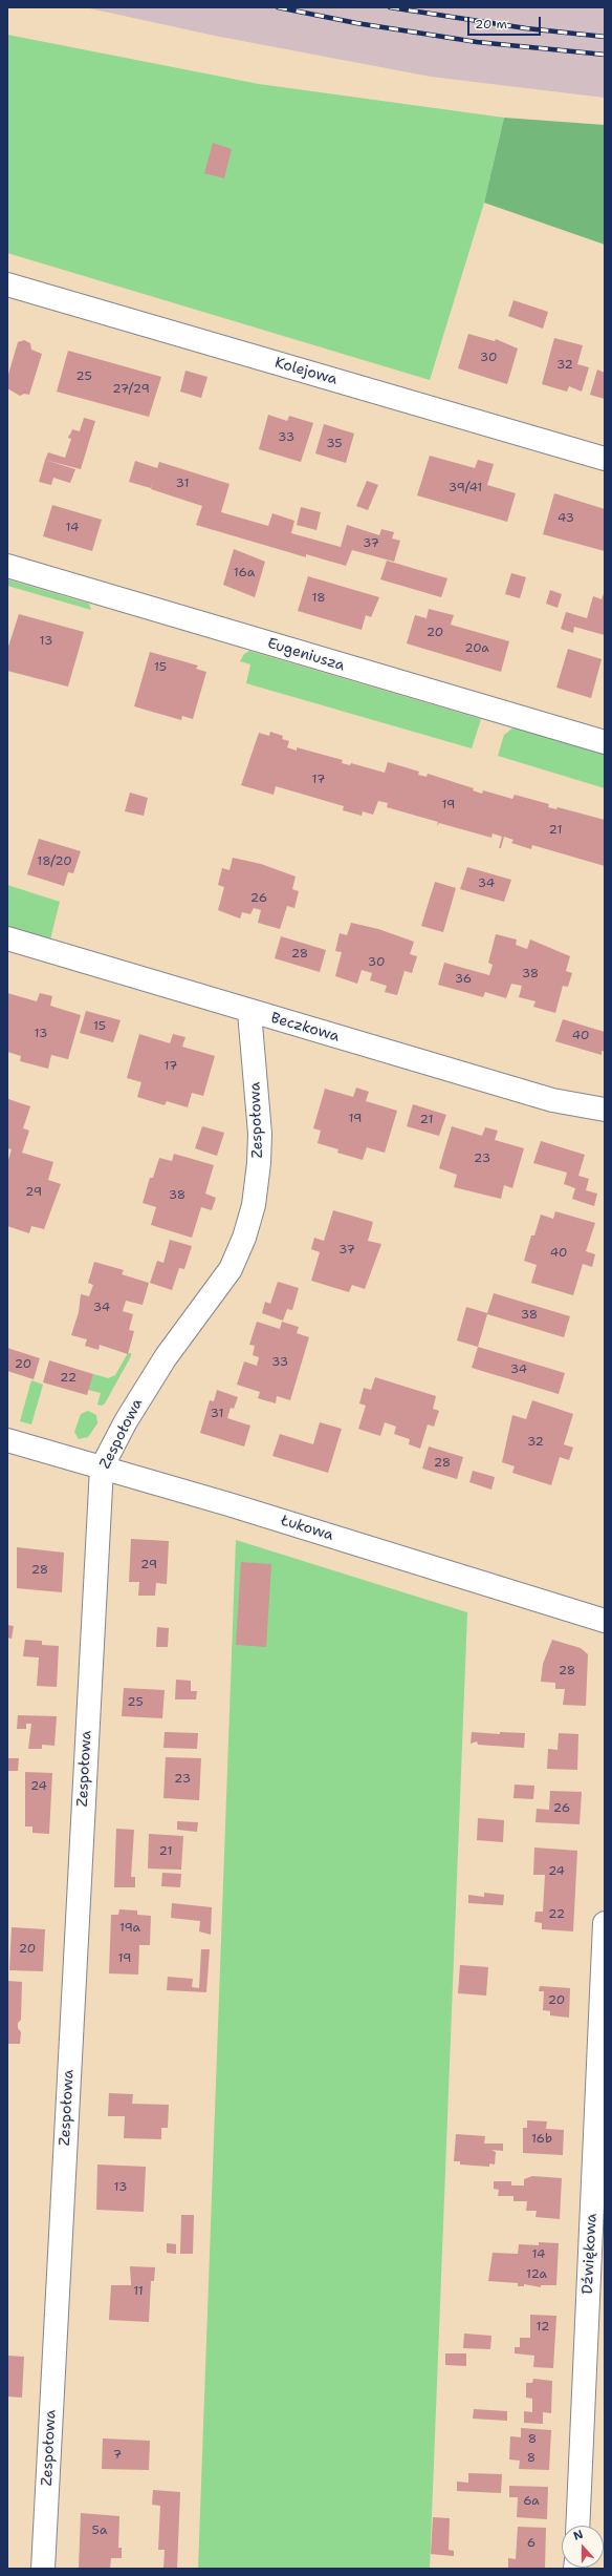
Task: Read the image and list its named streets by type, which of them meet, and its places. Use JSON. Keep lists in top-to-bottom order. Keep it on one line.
{"streets":{"street":["Kolejowa","Eugeniusza","Beczkowa","Zespołowa","Łukowa","Dźwiękowa"]},"crossings":[["Beczkowa","Zespołowa"],["Zespołowa","Łukowa"]],"house_numbers":["30","32","25","27/29","33","35","31","39/41","43","14","37","16a","18","20","13","20a","15","17","19","21","18/20","34","26","28","30","38","36","15","13","40","17","19","21","23","29","38","37","40","34","38","33","20","34","22","31","32","28","29","28","28","25","23","24","26","21","24","22","19a","20","19","20","16b","13","14","12a","11","12","8","7","8","6a","5a","6"],"scale_bar":"20 m","north":"top"}
